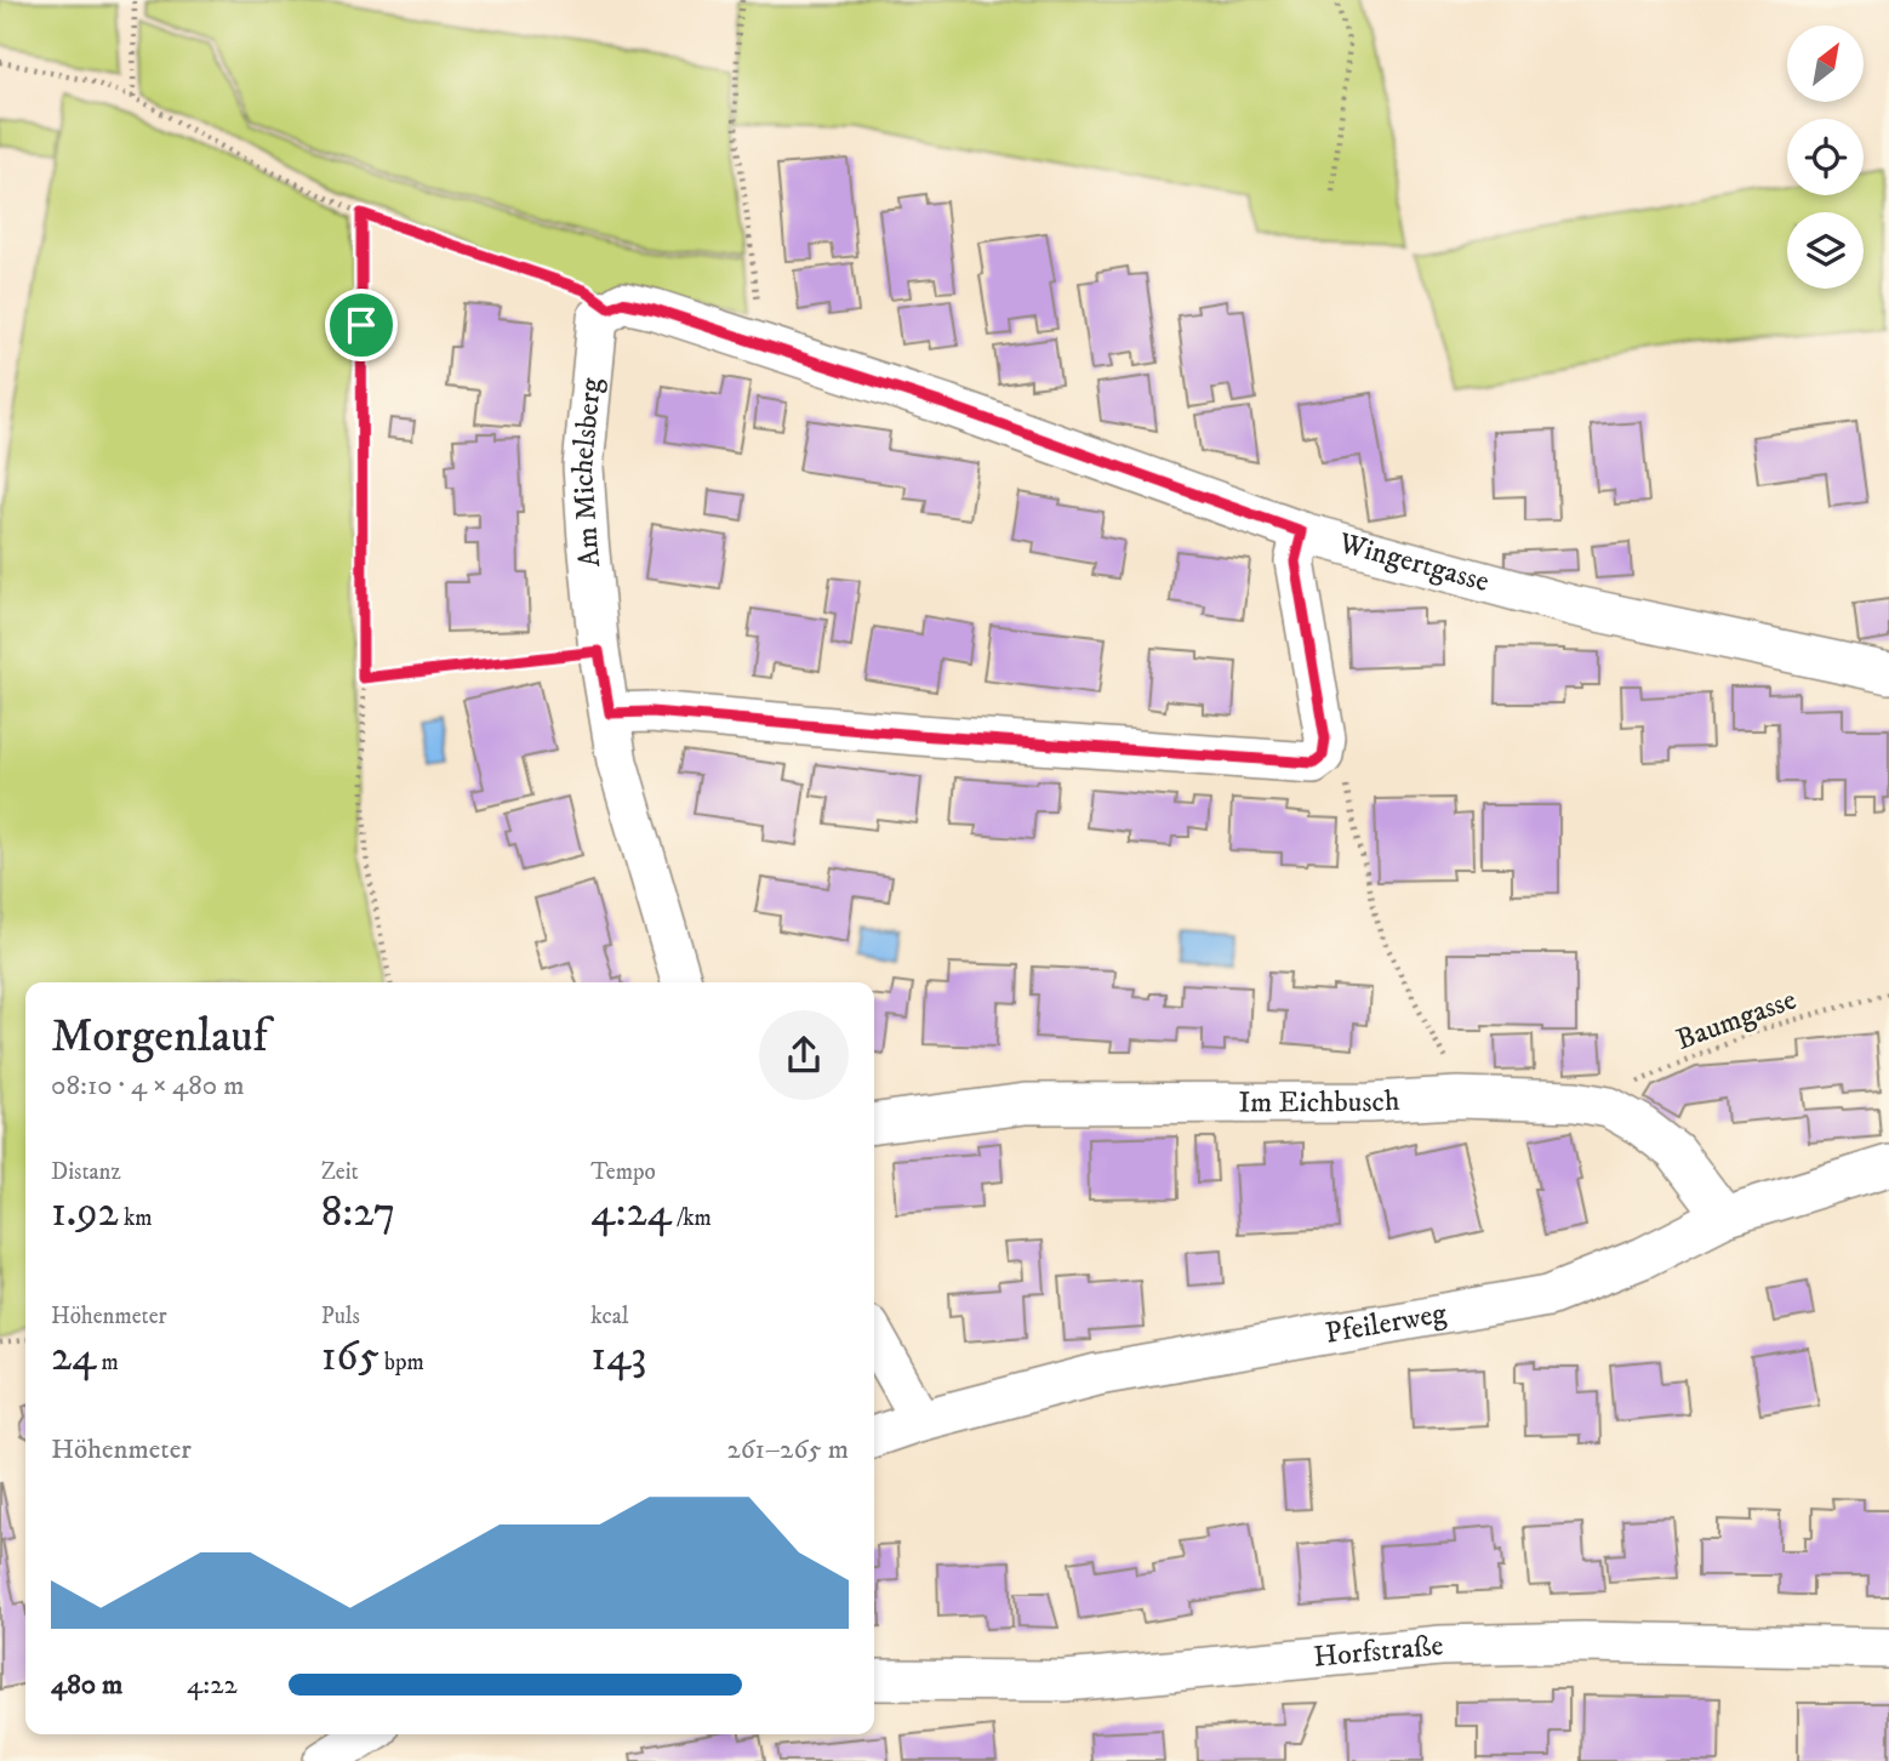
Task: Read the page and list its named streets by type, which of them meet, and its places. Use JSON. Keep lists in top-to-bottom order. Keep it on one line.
{"streets":{"street":["Am Michelsberg","Wingertgasse","Im Eichbusch","Pfeilerweg","Horfstraße"],"path":["Baumgasse"]},"crossings":[["Am Michelsberg","Wingertgasse"],["Baumgasse","Im Eichbusch"],["Im Eichbusch","Pfeilerweg"]],"north":"top right","page":{"heading":["Morgenlauf","08:10 · 4 × 480 m"],"stats":[["Distanz","1.92 km"],["Zeit","8:27"],["Tempo","4:24 /km"],["Höhenmeter","24 m"],["Puls","165 bpm"],["kcal","143"]],"chart":["Höhenmeter","261–265 m"],"list":[{"name":"480 m","note":"4:22"}]}}
